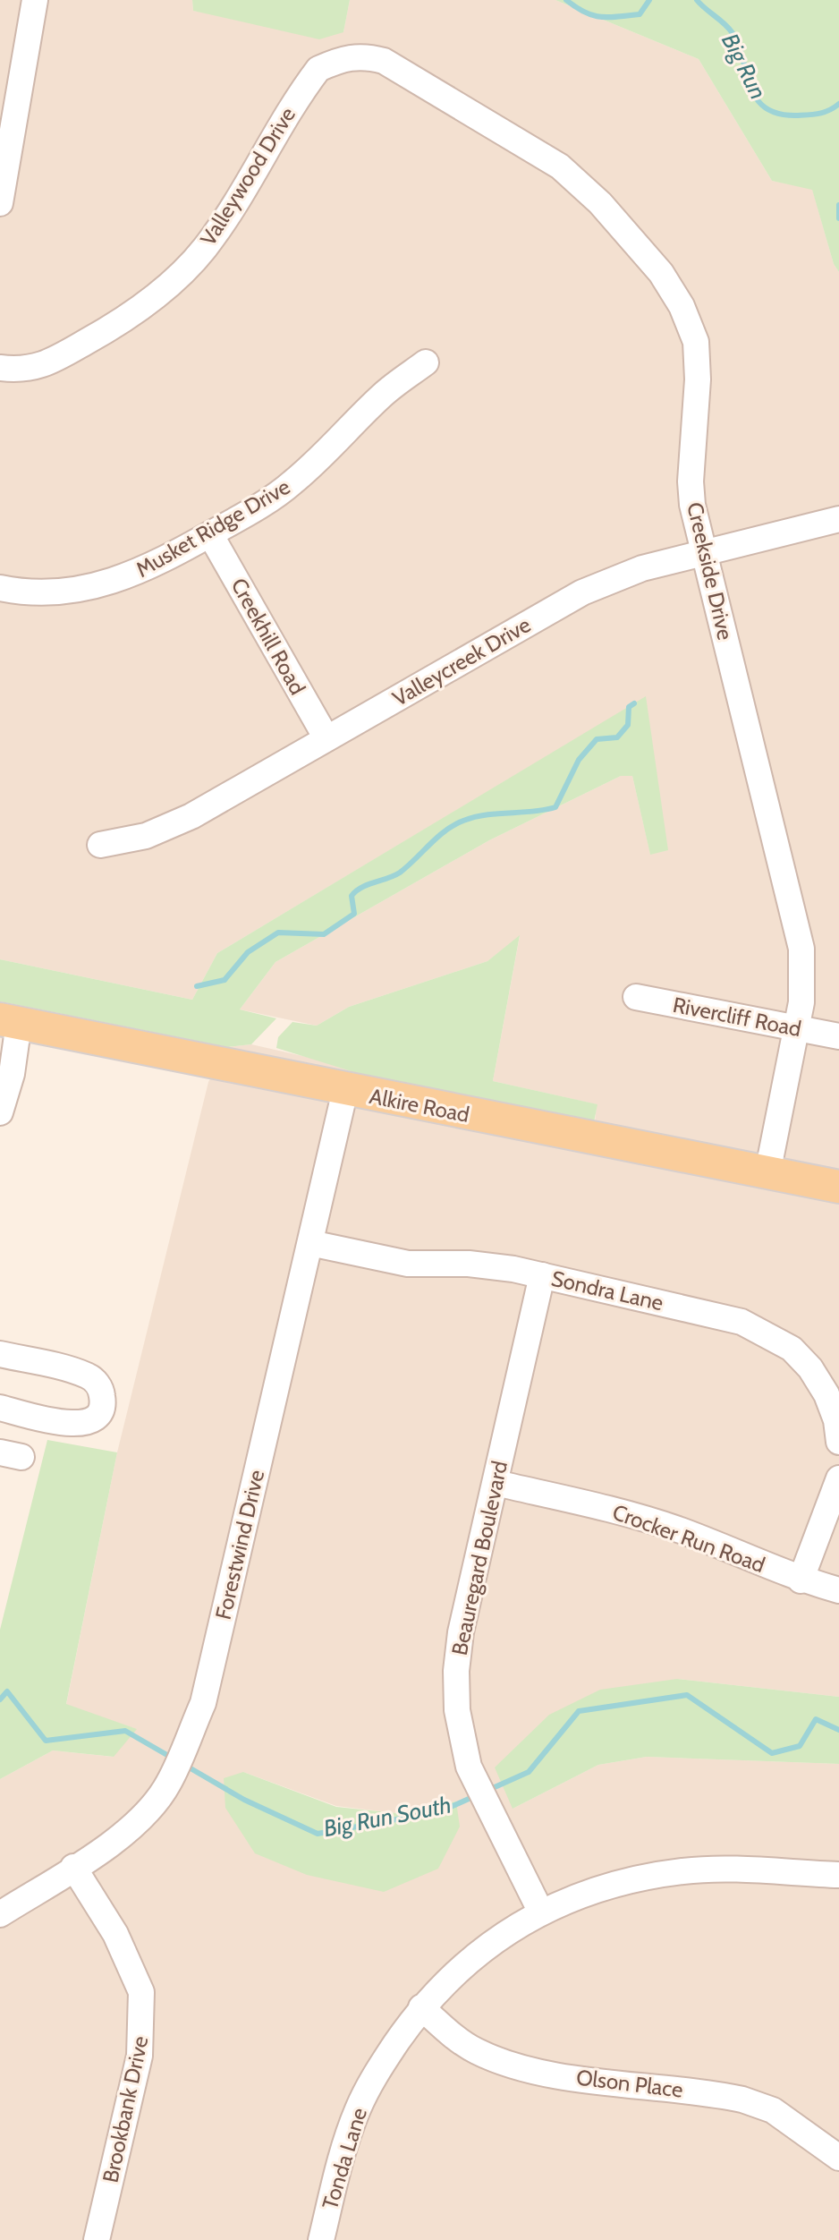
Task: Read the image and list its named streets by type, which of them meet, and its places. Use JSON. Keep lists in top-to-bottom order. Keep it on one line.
{"streets":{"main road":["Alkire Road"],"street":["Valleywood Drive","Musket Ridge Drive","Creekside Drive","Creekhill Road","Valleycreek Drive","Rivercliff Road","Sondra Lane","Crocker Run Road","Forestwind Drive","Beauregard Boulevard","Olson Place","Brookbank Drive","Tonda Lane"]},"crossings":[["Valleywood Drive","Creekside Drive"],["Musket Ridge Drive","Creekhill Road"],["Creekside Drive","Valleycreek Drive"],["Creekside Drive","Rivercliff Road"],["Creekside Drive","Alkire Road"],["Creekhill Road","Valleycreek Drive"],["Alkire Road","Forestwind Drive"],["Sondra Lane","Forestwind Drive"],["Sondra Lane","Beauregard Boulevard"],["Crocker Run Road","Beauregard Boulevard"],["Forestwind Drive","Brookbank Drive"],["Beauregard Boulevard","Tonda Lane"],["Olson Place","Tonda Lane"]],"water":["Big Run","Big Run South"]}
